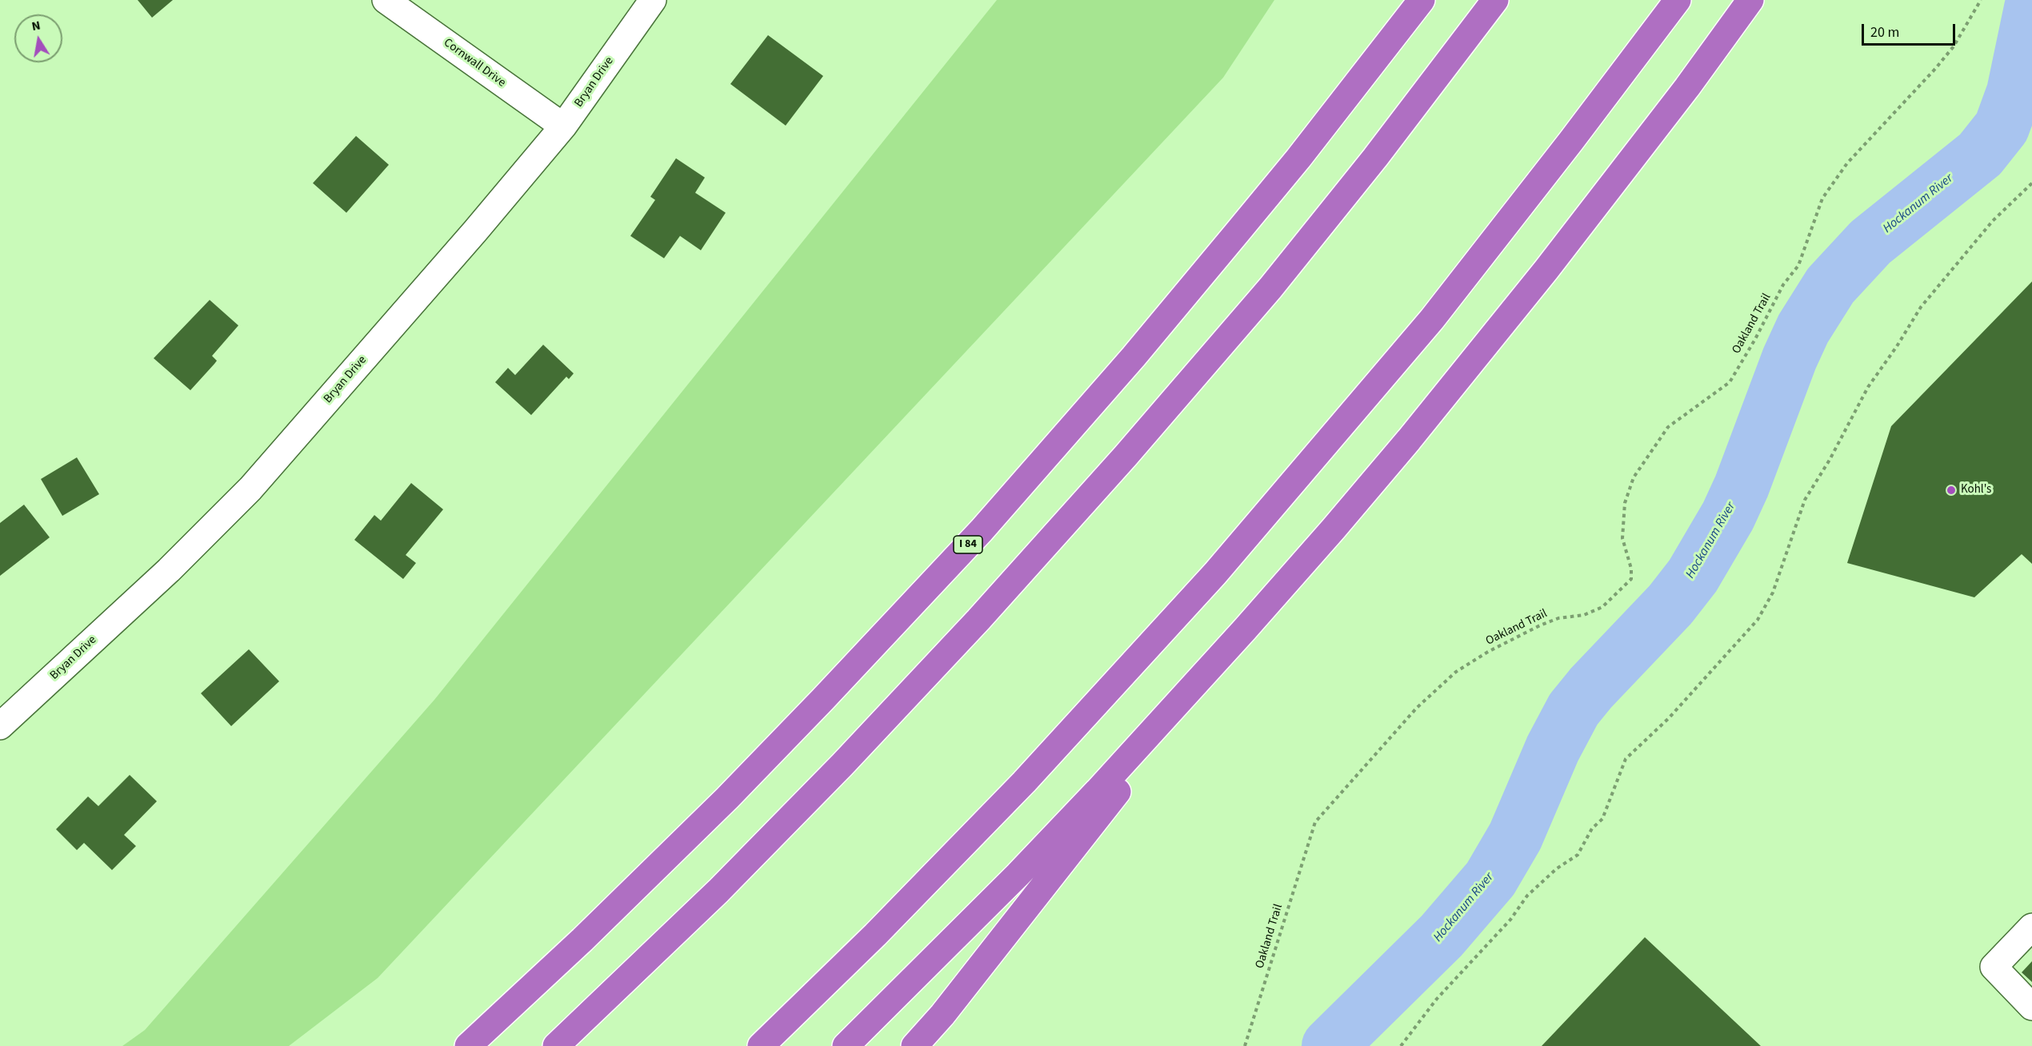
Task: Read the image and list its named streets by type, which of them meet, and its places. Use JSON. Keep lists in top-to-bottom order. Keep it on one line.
{"streets":{"highway":["I 84"],"street":["Cornwall Drive","Bryan Drive"],"path":["Oakland Trail"]},"crossings":[["Cornwall Drive","Bryan Drive"]],"water":["Hockanum River"],"places":["Kohl's"],"scale_bar":"20 m","north":"top"}
